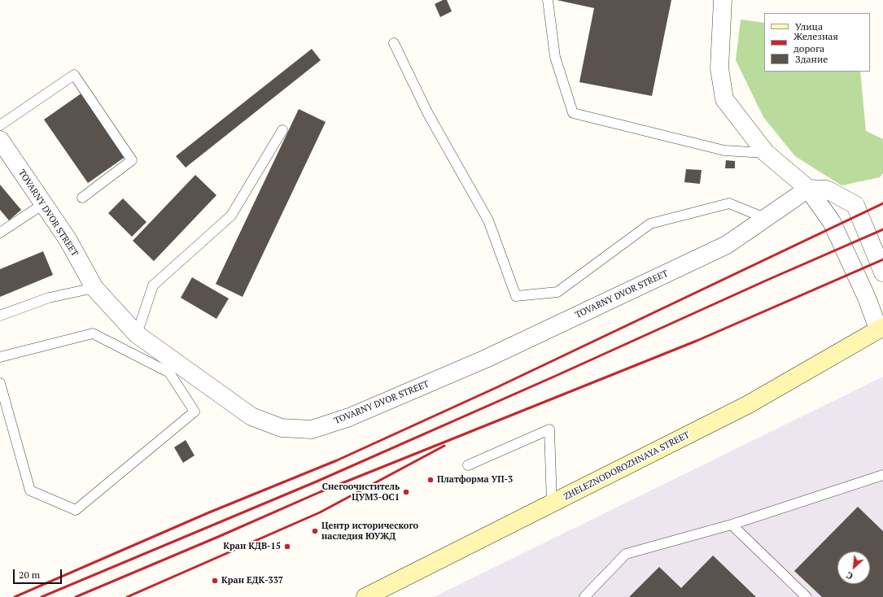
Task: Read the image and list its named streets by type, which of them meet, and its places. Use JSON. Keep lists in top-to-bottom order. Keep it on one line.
{"streets":{"main road":["ZHELEZNODOROZHNAYA STREET"],"street":["TOVARNY DVOR STREET"]},"places":["Платформа УП-3","Снегоочиститель ЦУМ3-ОС1","Центр исторического наследия ЮУЖД","Кран КДВ-15","Кран ЕДК-337"],"legend":["Улица","Железная дорога","Здание"],"scale_bar":"20 m","north":"bottom left"}
